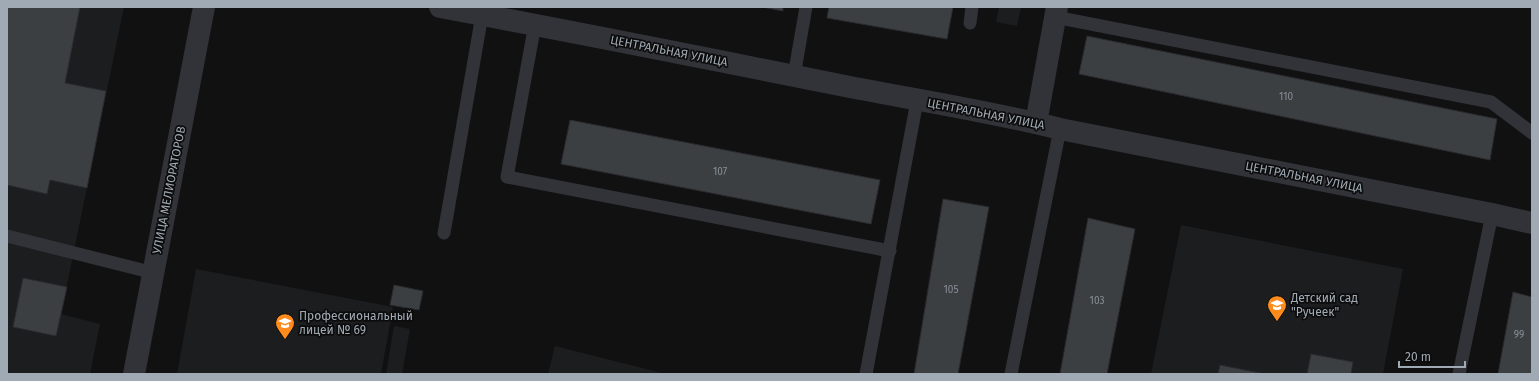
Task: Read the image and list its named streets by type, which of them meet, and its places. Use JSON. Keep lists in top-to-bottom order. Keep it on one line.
{"streets":{"street":["ЦЕНТРАЛЬНАЯ УЛИЦА","УЛИЦА МЕЛИОРАТОРОВ"]},"places":{"school or university":["Детский сад \"Ручеек\"","Профессиональный лицей № 69"]},"house_numbers":["110","107","105","103","99"],"scale_bar":"20 m"}
